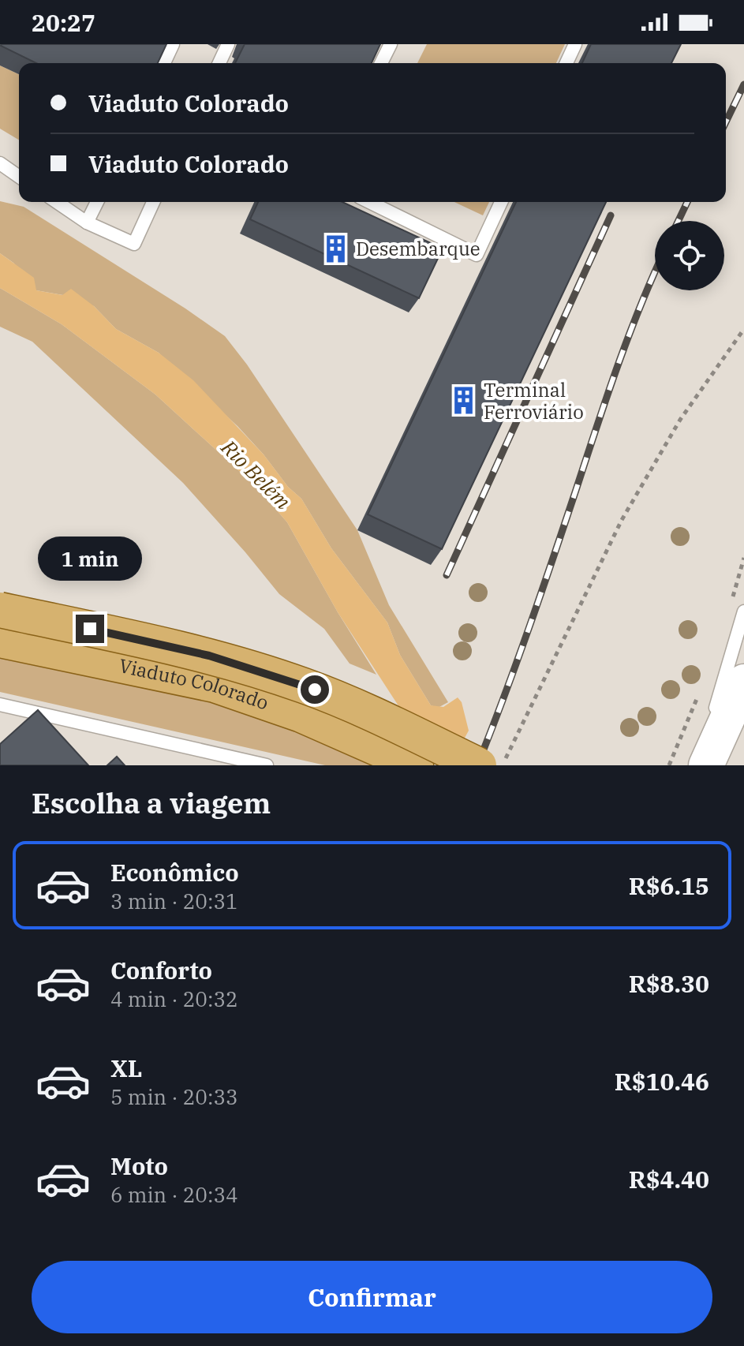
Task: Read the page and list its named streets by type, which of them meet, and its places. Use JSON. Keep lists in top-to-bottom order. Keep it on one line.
{"streets":{"main road":["Viaduto Colorado"]},"water":["Rio Belém"],"places":{"building":["Desembarque","Terminal Ferroviário"]},"page":{"status":"20:27","banner":["Viaduto Colorado","Viaduto Colorado"],"bubble":"1 min","heading":"Escolha a viagem","list":[{"name":"Econômico","note":"3 min · 20:31","value":"R$6.15"},{"name":"Conforto","note":"4 min · 20:32","value":"R$8.30"},{"name":"XL","note":"5 min · 20:33","value":"R$10.46"},{"name":"Moto","note":"6 min · 20:34","value":"R$4.40"}],"buttons":"Confirmar"}}
